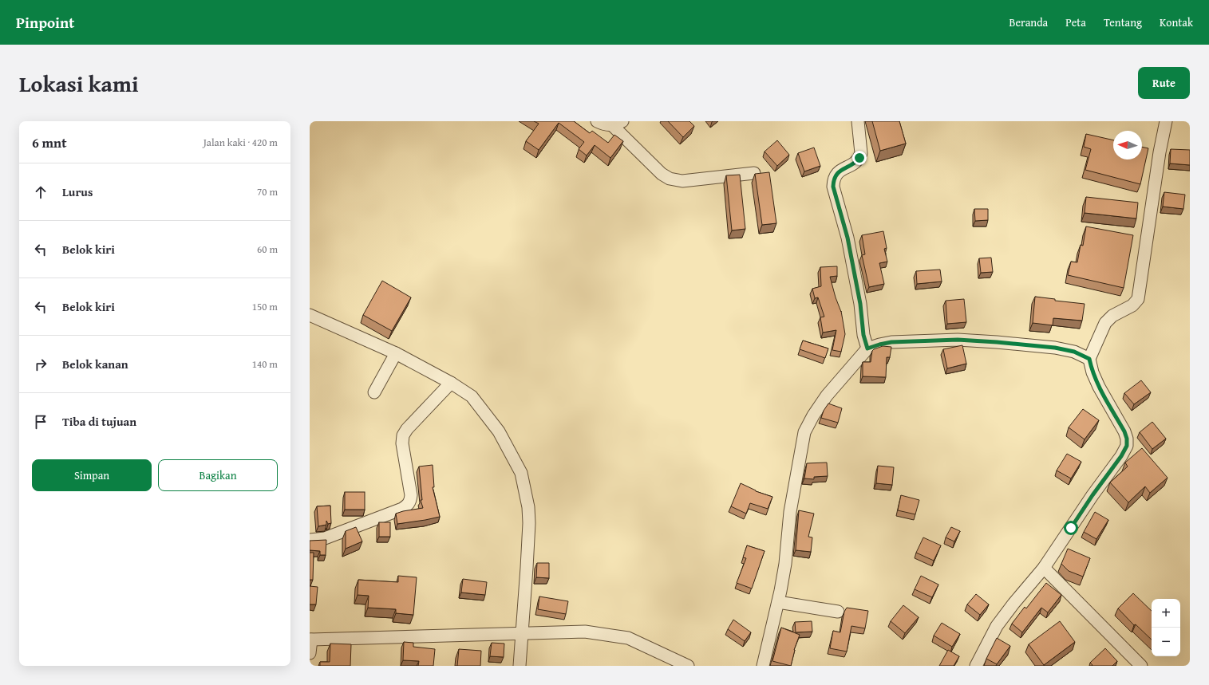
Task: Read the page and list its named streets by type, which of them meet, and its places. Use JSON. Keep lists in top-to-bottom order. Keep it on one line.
{"north":"left","page":{"header":"Pinpoint","nav":["Beranda","Peta","Tentang","Kontak"],"title":"Lokasi kami","buttons":["Rute",["Simpan","Bagikan"]],"heading":["6 mnt","Jalan kaki · 420 m"],"list":[["Lurus","70 m"],["Belok kiri","60 m"],["Belok kiri","150 m"],["Belok kanan","140 m"],"Tiba di tujuan"],"map_buttons":["+","−"]}}
